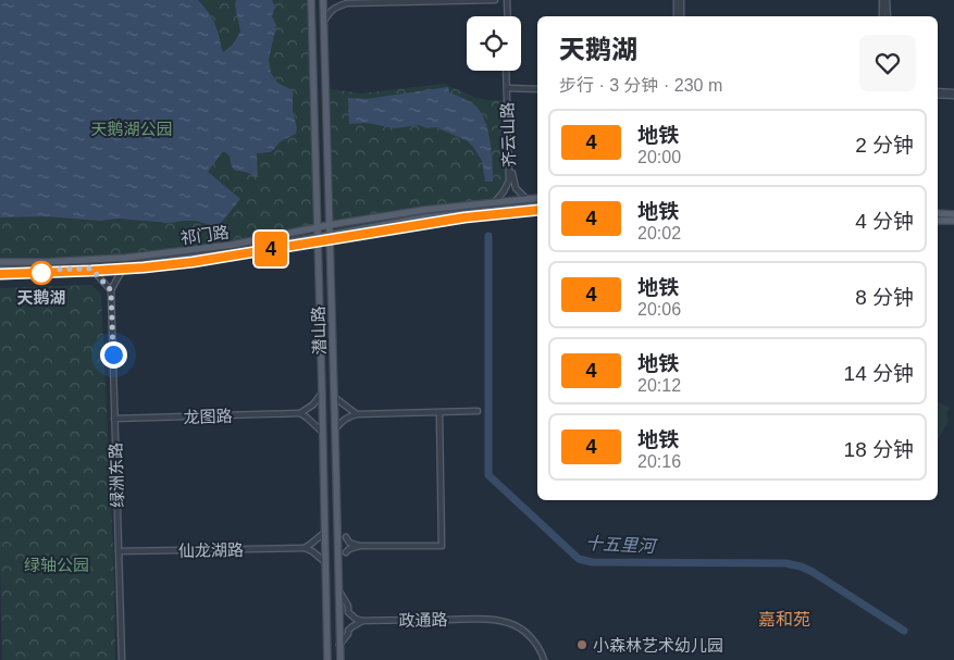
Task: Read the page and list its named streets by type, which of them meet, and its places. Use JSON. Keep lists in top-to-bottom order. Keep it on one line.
{"streets":{"main road":["祁门路","潜山路"],"street":["齐云山路","龙图路","绿洲东路","仙龙湖路","政通路"]},"crossings":[["齐云山路","祁门路"],["祁门路","潜山路"],["龙图路","绿洲东路"],["绿洲东路","仙龙湖路"]],"districts":["嘉和苑"],"water":["十五里河"],"parks":["天鹅湖公园","绿轴公园"],"places":["天鹅湖","小森林艺术幼儿园"],"lines":["metro line 4"],"page":{"on_map":"4","heading":["天鹅湖","步行 · 3 分钟 · 230 m"],"list":[{"mark":"4","name":"地铁","note":"20:00","value":"2 分钟"},{"mark":"4","name":"地铁","note":"20:02","value":"4 分钟"},{"mark":"4","name":"地铁","note":"20:06","value":"8 分钟"},{"mark":"4","name":"地铁","note":"20:12","value":"14 分钟"},{"mark":"4","name":"地铁","note":"20:16","value":"18 分钟"}]}}
